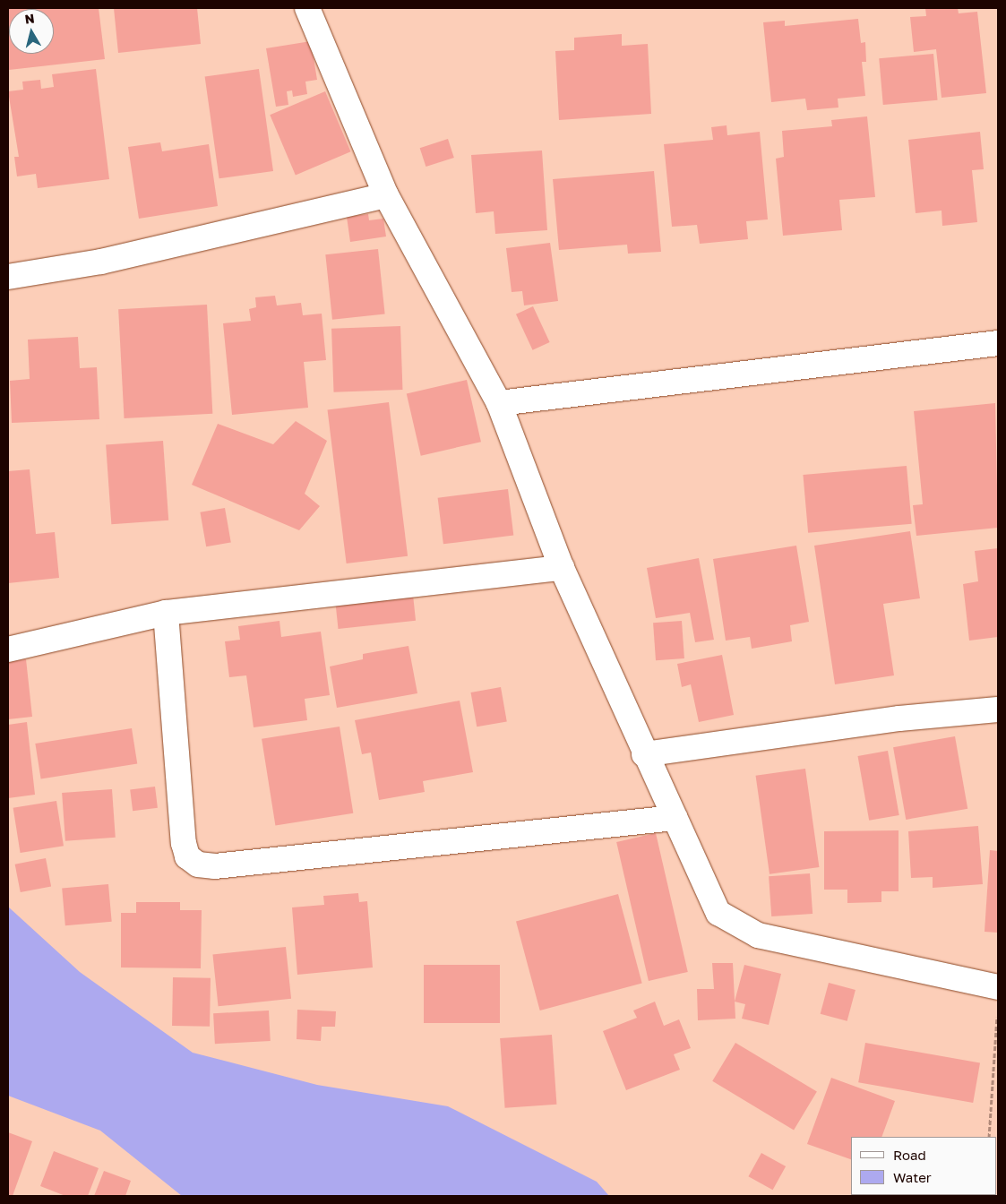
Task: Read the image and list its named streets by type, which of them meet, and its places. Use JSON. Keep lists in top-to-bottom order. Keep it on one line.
{"legend":["Road","Water"],"north":"top"}
